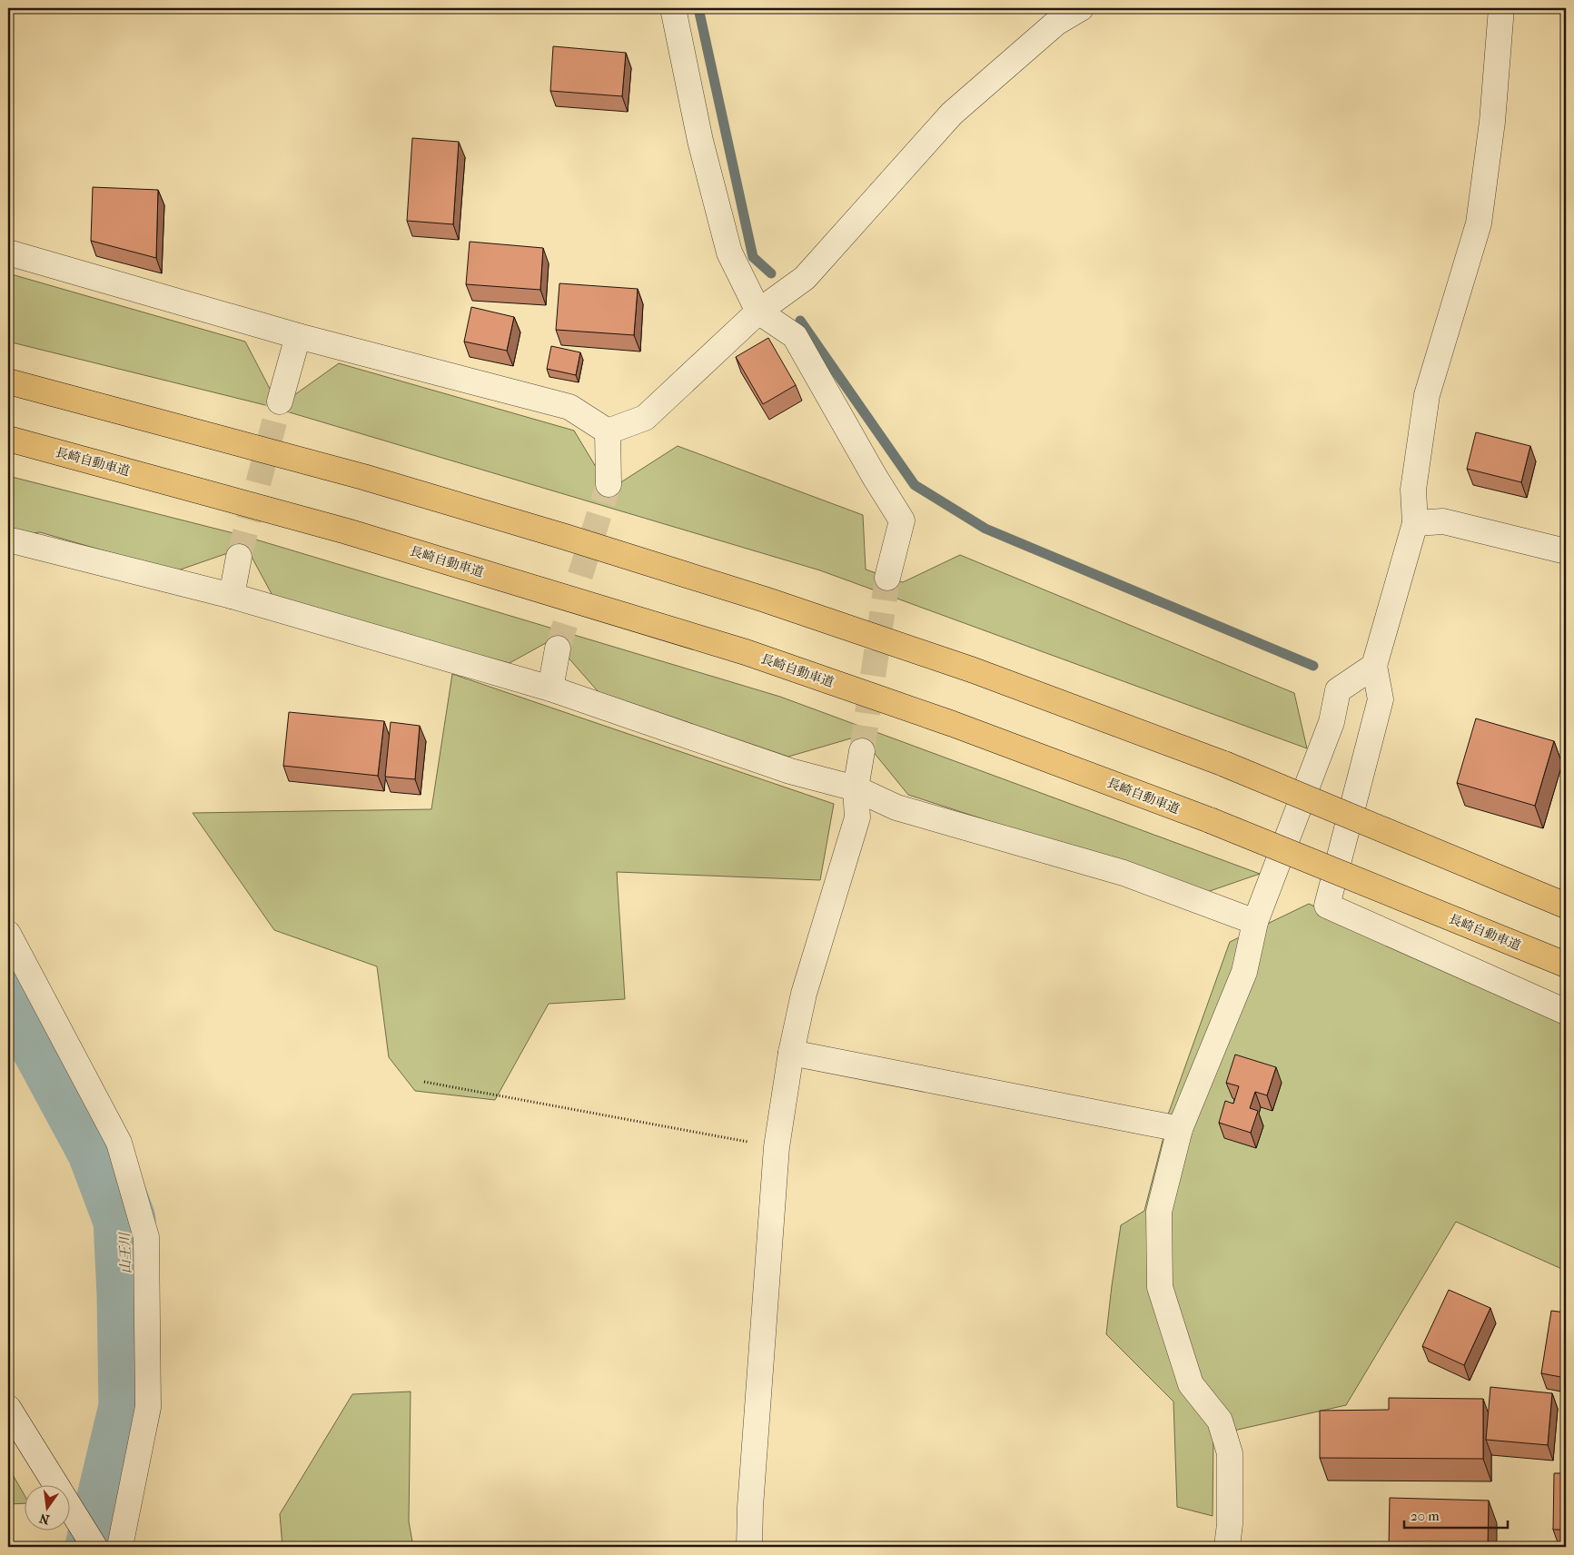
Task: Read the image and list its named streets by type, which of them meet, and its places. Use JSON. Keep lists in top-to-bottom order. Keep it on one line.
{"streets":{"highway":["長崎自動車道"]},"water":["山王川"],"scale_bar":"20 m","north":"bottom"}
